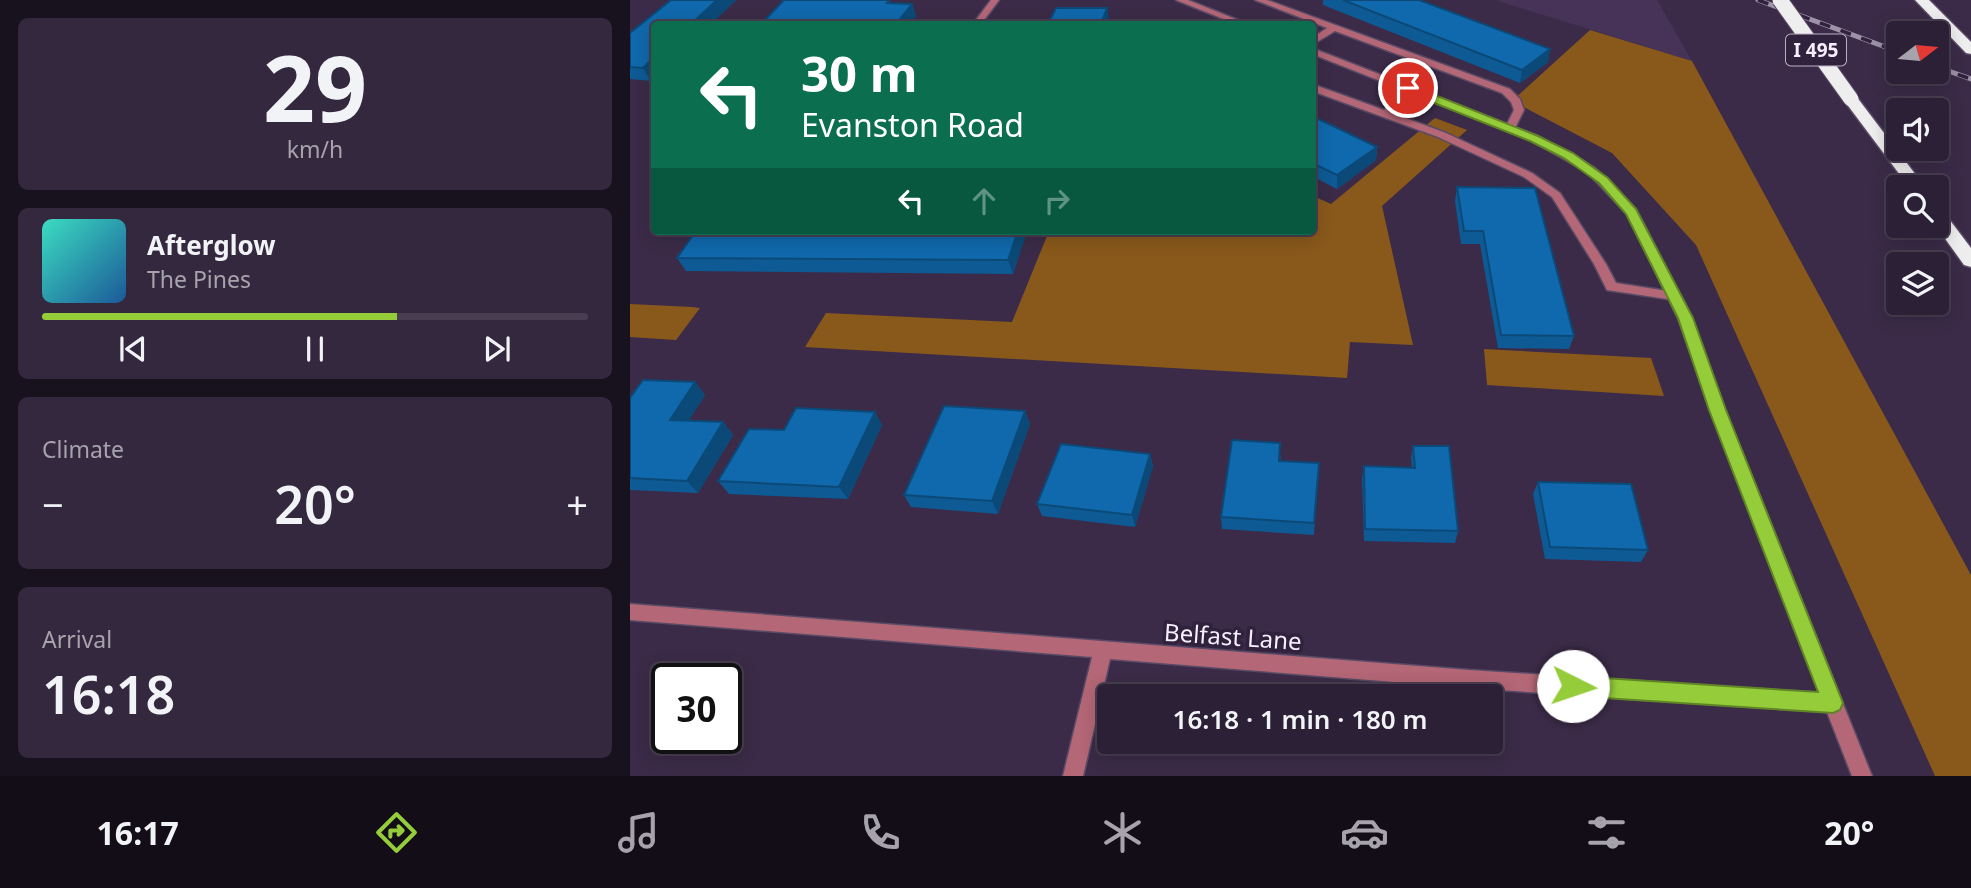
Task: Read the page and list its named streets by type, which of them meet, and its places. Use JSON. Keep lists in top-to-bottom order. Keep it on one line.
{"streets":{"highway":["I 495"],"street":["Belfast Lane"]},"north":"right","page":{"tile":[["29","km/h"],"Climate",["Arrival","16:18"]],"turn":["30 m","Evanston Road"],"song":["Afterglow","The Pines"],"heat":["−","20°","+"],"limit":"30","trip":"16:18 · 1 min · 180 m","tabs":["16:17","20°"]}}
